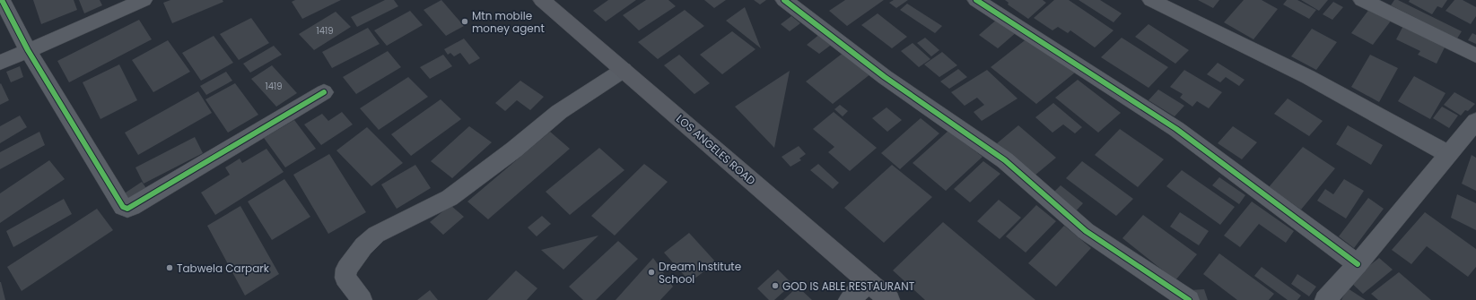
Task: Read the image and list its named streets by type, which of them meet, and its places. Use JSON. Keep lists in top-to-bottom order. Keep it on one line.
{"streets":{"main road":["LOS ANGELES ROAD"]},"places":["Mtn mobile money agent","Tabwela Carpark","Dream Institute School","GOD IS ABLE RESTAURANT"],"house_numbers":["1419","1419"]}
